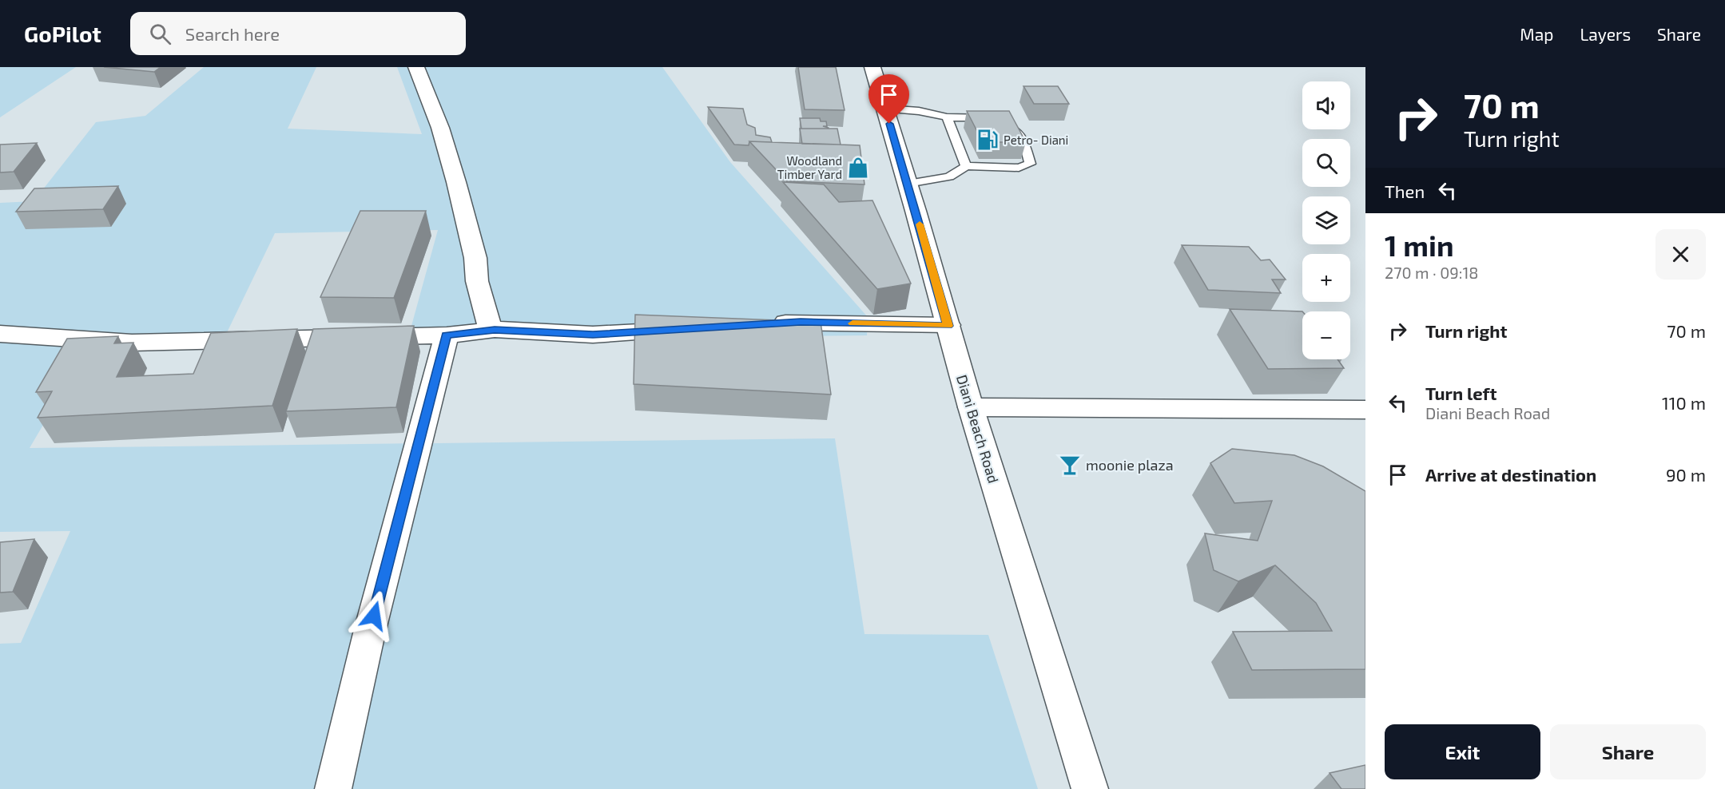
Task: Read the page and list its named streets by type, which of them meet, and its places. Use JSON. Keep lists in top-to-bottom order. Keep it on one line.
{"streets":{"street":["Diani Beach Road"]},"places":{"fuel station":["Petro- Diani"],"shop":["Woodland Timber Yard"],"bar":["moonie plaza"]},"page":{"header":"GoPilot","search":"Search here","nav":["Map","Layers","Share"],"turn":["70 m","Turn right"],"map_buttons":["+","−"],"then":"Then","heading":["1 min","270 m · 09:18"],"list":[{"name":"Turn right","value":"70 m"},{"name":"Turn left","note":"Diani Beach Road","value":"110 m"},{"name":"Arrive at destination","value":"90 m"}],"buttons":["Exit","Share"]}}
